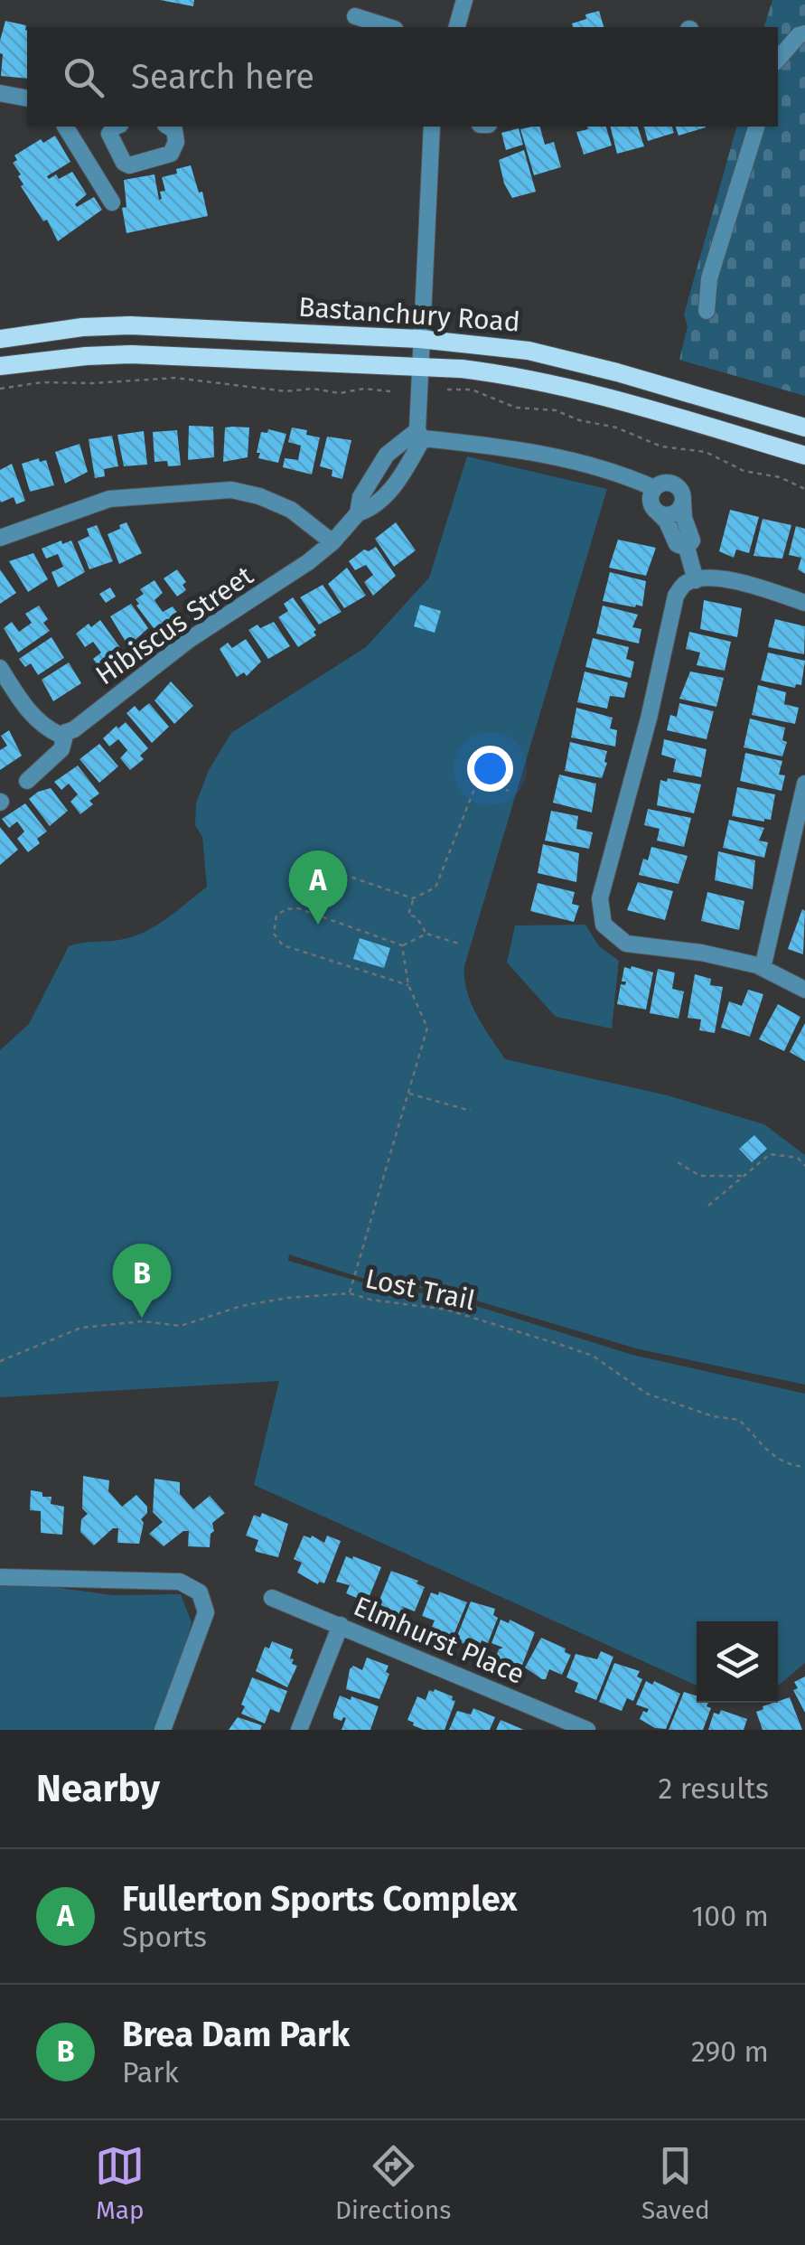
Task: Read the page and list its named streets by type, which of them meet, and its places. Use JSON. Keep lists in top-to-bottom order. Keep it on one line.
{"streets":{"main road":["Bastanchury Road"],"street":["Hibiscus Street","Elmhurst Place"],"path":["Lost Trail"]},"page":{"search":"Search here","pins":["A","B"],"heading":["Nearby","2 results"],"list":[{"mark":"A","name":"Fullerton Sports Complex","note":"Sports","value":"100 m"},{"mark":"B","name":"Brea Dam Park","note":"Park","value":"290 m"}],"nav":["Map","Directions","Saved"]}}
